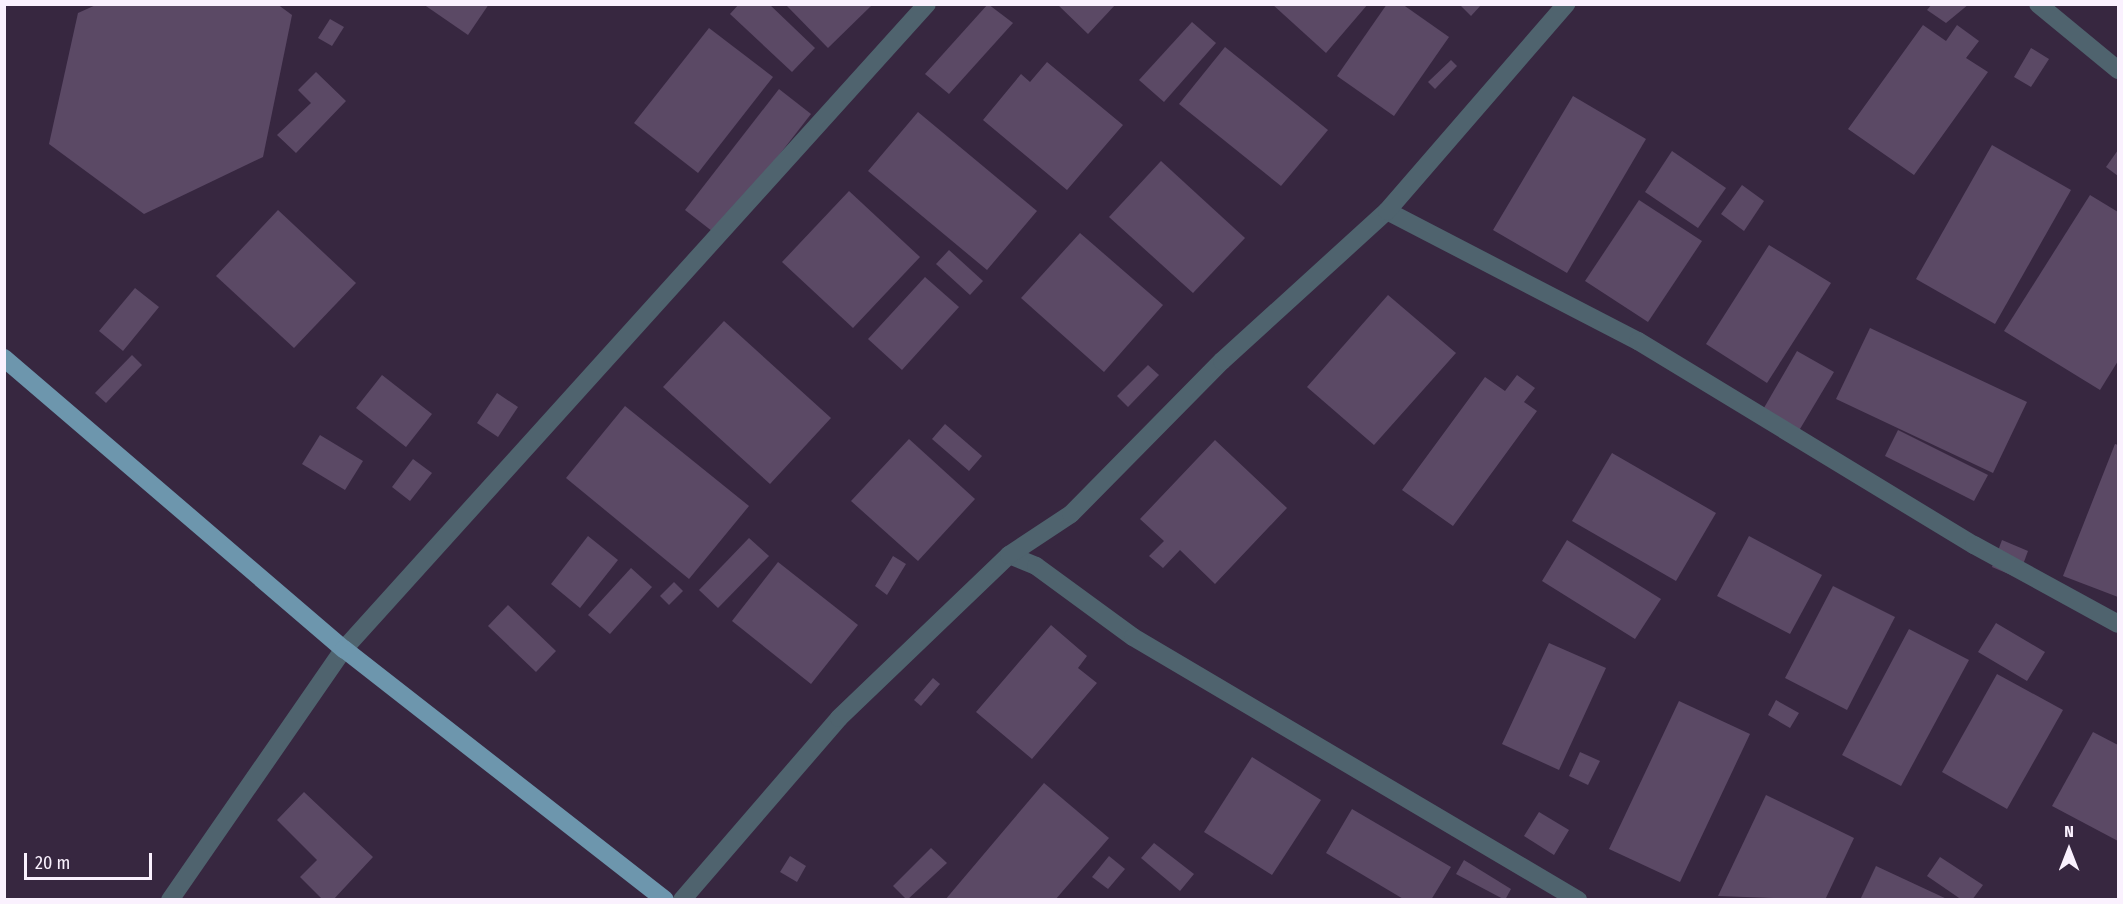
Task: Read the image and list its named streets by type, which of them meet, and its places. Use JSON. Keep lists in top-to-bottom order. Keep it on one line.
{"scale_bar":"20 m","north":"top"}
